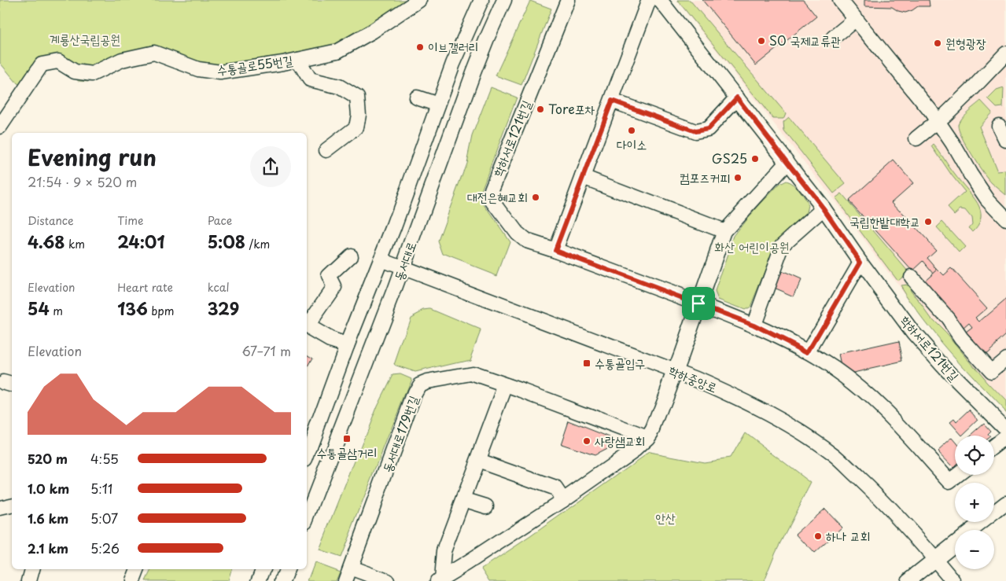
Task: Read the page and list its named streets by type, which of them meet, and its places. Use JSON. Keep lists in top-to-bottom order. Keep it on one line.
{"streets":{"street":["수통골로55번길","학하서로121번길","동서대로","학하중앙로","동서대로179번길"]},"crossings":[["동서대로","학하중앙로"]],"parks":["계룡산국립공원","화산 어린이공원","안산"],"places":{"other":["S0 국제교류관","원형광장","이브갤러리","Tore포차","다이소","GS25","컴포즈커피","대전은혜교회","국립한밭대학교","사랑샘교회","하나 교회"],"transit":["수통골입구","수통골삼거리"]},"page":{"heading":["Evening run","21:54 · 9 × 520 m"],"stats":[["Distance","4.68 km"],["Time","24:01"],["Pace","5:08 /km"],["Elevation","54 m"],["Heart rate","136 bpm"],["kcal","329"]],"chart":["Elevation","67–71 m"],"map_buttons":["+","−"],"list":[{"name":"520 m","note":"4:55"},{"name":"1.0 km","note":"5:11"},{"name":"1.6 km","note":"5:07"},{"name":"2.1 km","note":"5:26"}]}}
